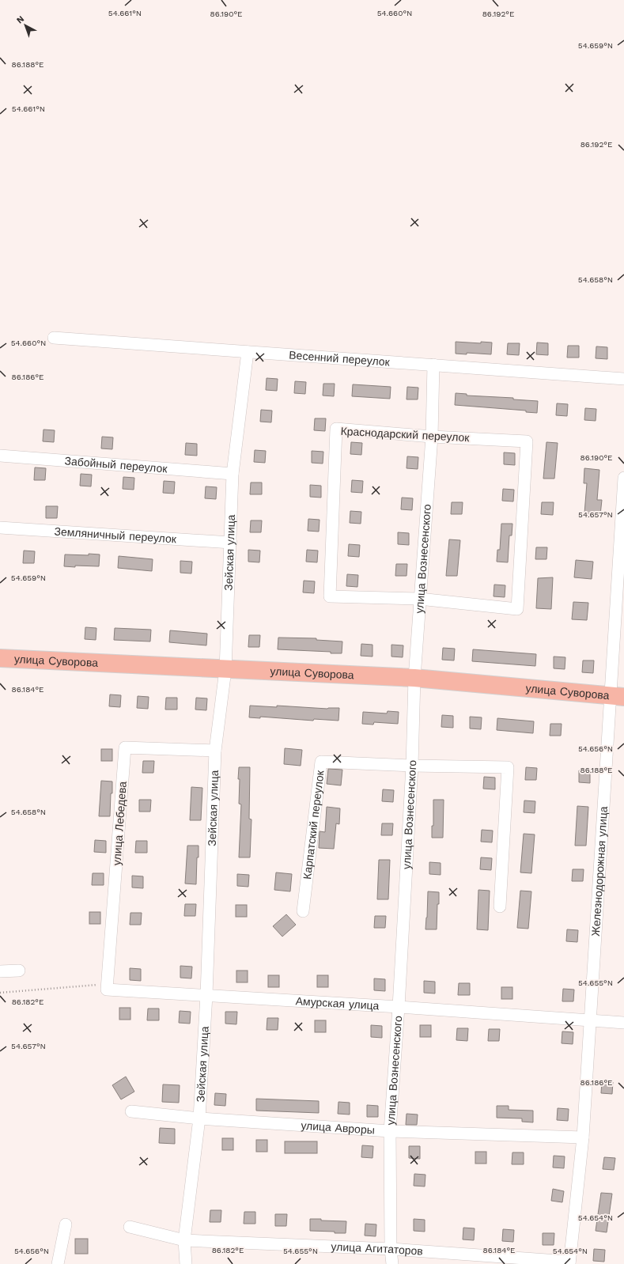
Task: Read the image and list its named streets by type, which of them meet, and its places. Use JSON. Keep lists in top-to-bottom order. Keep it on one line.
{"streets":{"main road":["улица Суворова"],"street":["Весенний переулок","Краснодарский переулок","Забойный переулок","Земляничный переулок","Зейская улица","улица Вознесенского","улица Лебедева","Карпатский переулок","Железнодорожная улица","Амурская улица","улица Авроры","улица Агитаторов"]},"crossings":[["Весенний переулок","Зейская улица"],["Весенний переулок","улица Вознесенского"],["Краснодарский переулок","улица Вознесенского"],["Забойный переулок","Зейская улица"],["Земляничный переулок","Зейская улица"],["Зейская улица","улица Суворова"],["Зейская улица","улица Лебедева"],["Зейская улица","Амурская улица"],["Зейская улица","улица Авроры"],["Зейская улица","улица Агитаторов"],["улица Вознесенского","улица Суворова"],["улица Вознесенского","Карпатский переулок"],["улица Вознесенского","Амурская улица"],["улица Вознесенского","улица Авроры"],["улица Вознесенского","улица Агитаторов"],["улица Суворова","Железнодорожная улица"],["улица Лебедева","Амурская улица"],["Железнодорожная улица","Амурская улица"],["Железнодорожная улица","улица Авроры"],["Железнодорожная улица","улица Агитаторов"]],"north":"top left","coordinates":["54.661°N","54.660°N","86.192°E","86.190°E","54.659°N","86.188°E","54.658°N","86.186°E","54.657°N","86.184°E","54.656°N","54.655°N","86.182°E","54.654°N"]}
